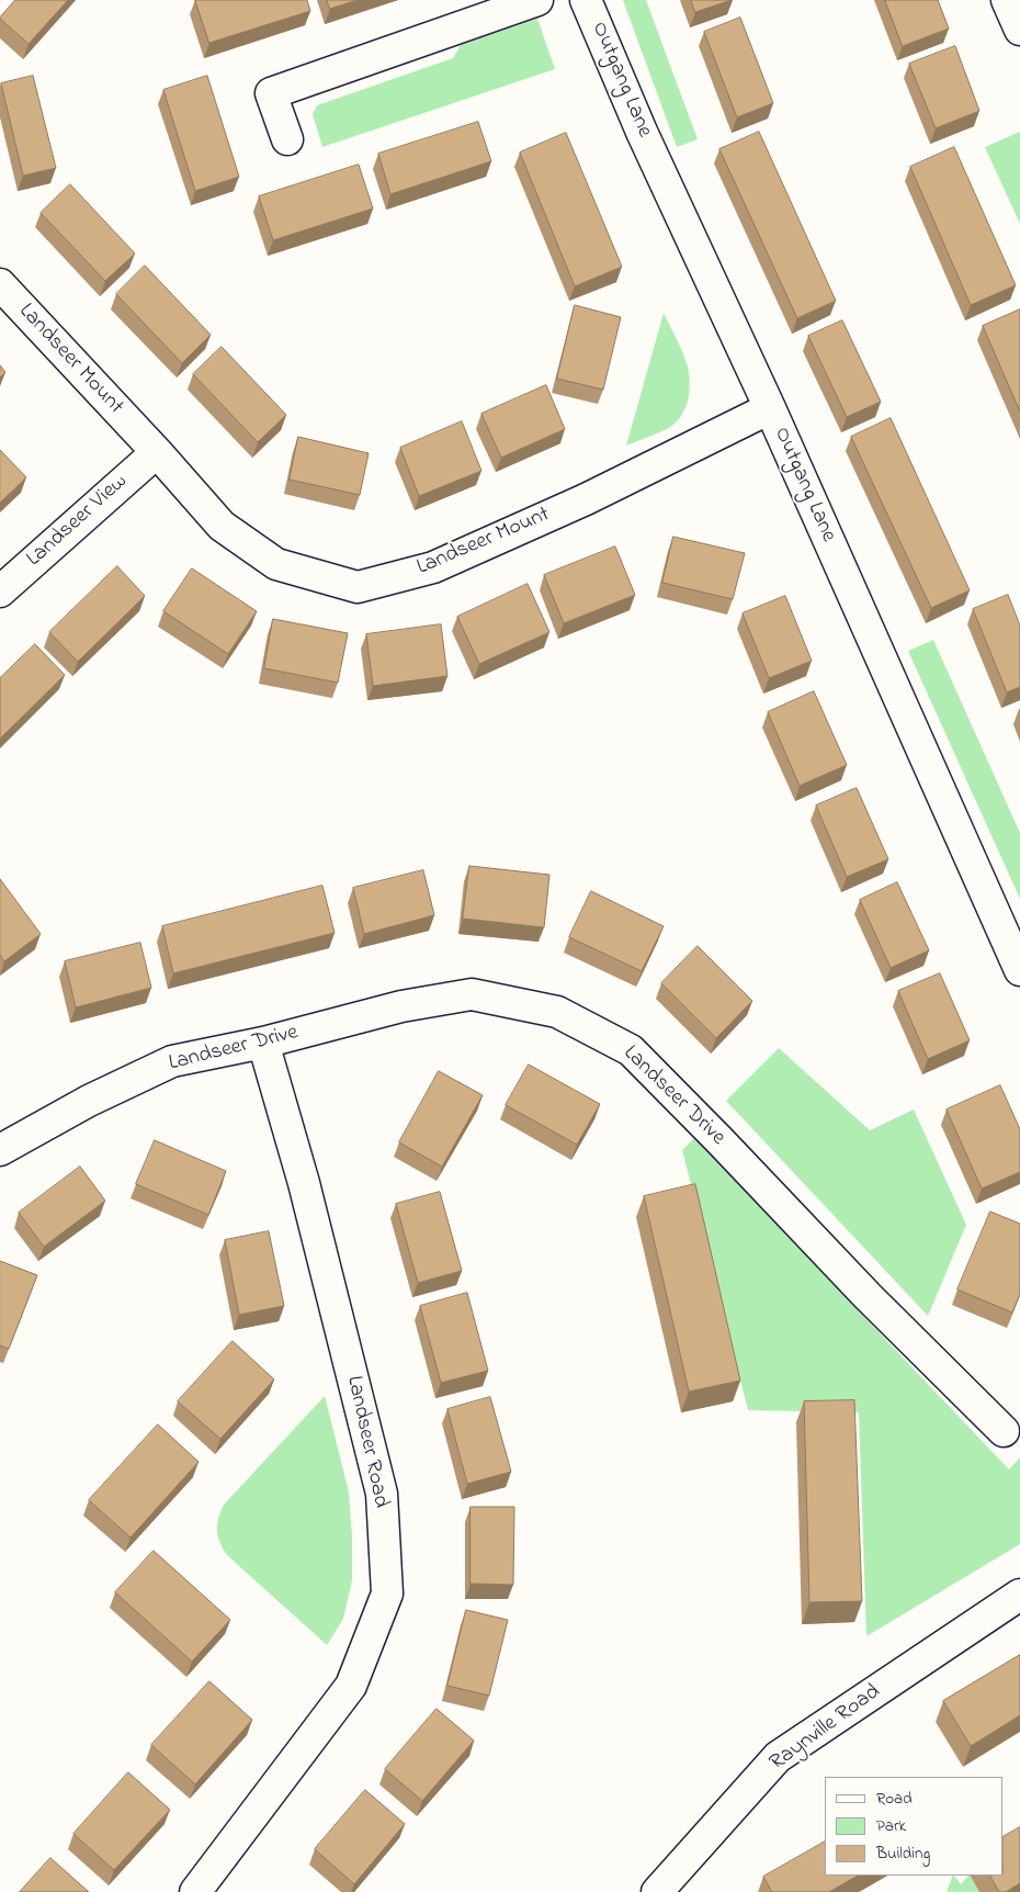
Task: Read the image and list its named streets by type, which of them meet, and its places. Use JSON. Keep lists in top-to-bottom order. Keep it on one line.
{"streets":{"street":["Outgang Lane","Landseer Mount","Landseer View","Landseer Drive","Landseer Road","Raynville Road"]},"crossings":[["Outgang Lane","Landseer Mount"],["Landseer Mount","Landseer View"],["Landseer Drive","Landseer Road"]],"legend":["Road","Park","Building"]}
